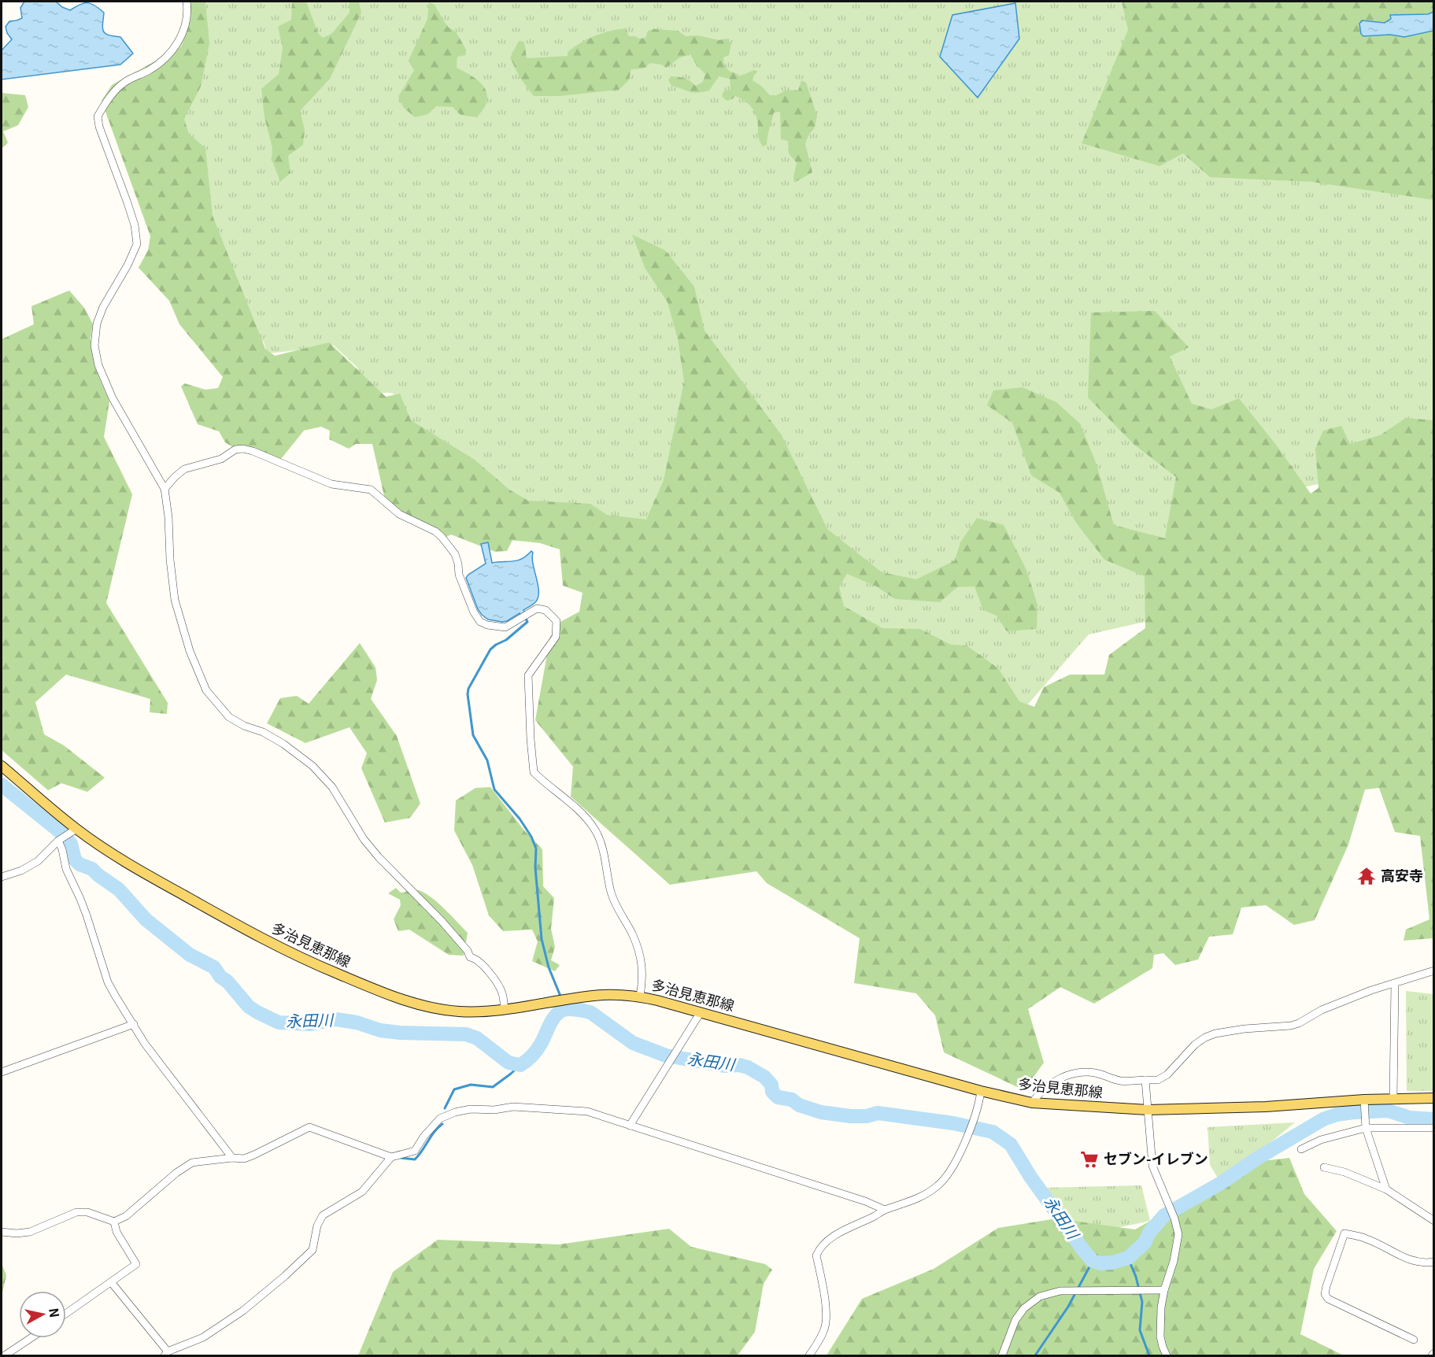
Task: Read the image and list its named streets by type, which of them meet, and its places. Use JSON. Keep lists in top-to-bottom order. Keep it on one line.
{"streets":{"main road":["多治見恵那線"]},"water":["永田川"],"places":{"temple":["高安寺"],"supermarket":["セブン-イレブン"]},"north":"right"}
